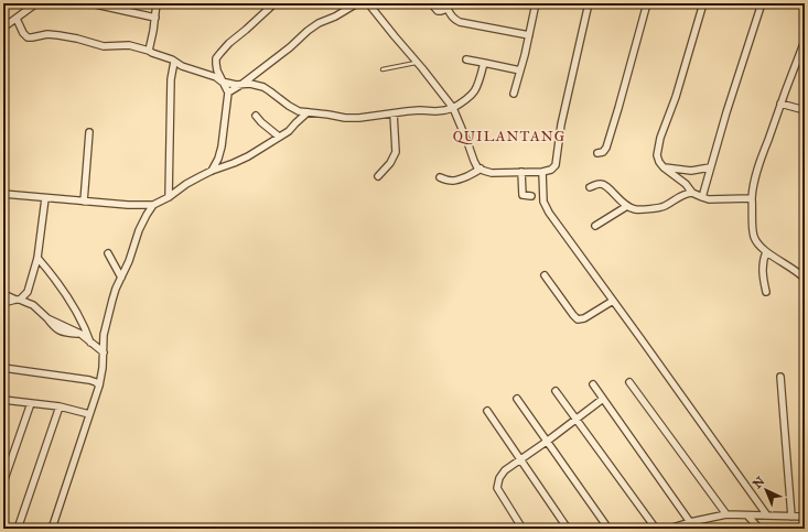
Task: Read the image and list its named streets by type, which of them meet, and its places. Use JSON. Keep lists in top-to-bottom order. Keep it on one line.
{"districts":["QUILANTANG"],"north":"top left"}
